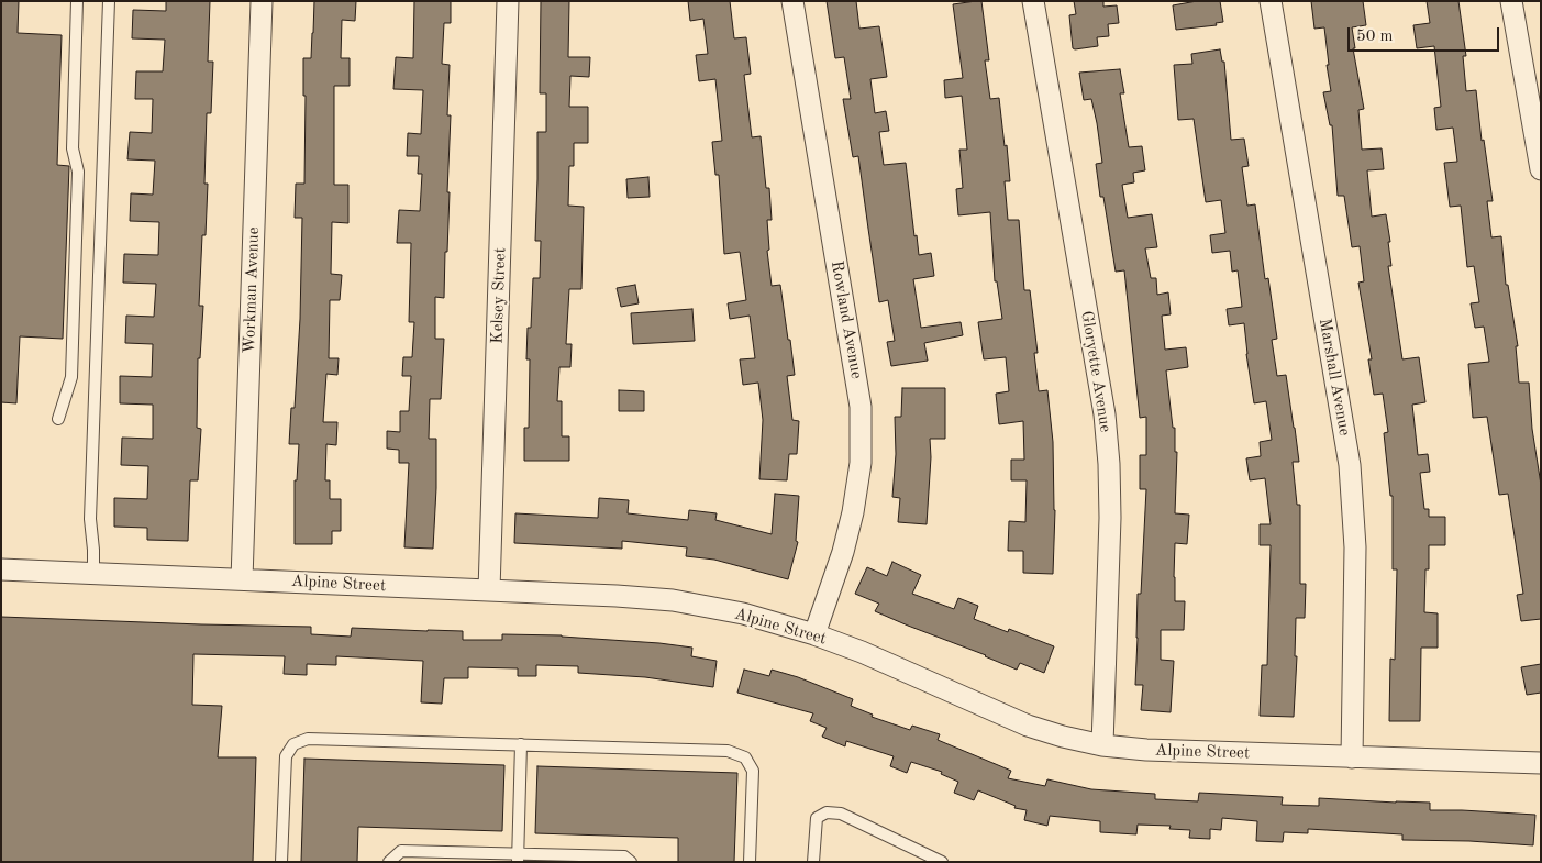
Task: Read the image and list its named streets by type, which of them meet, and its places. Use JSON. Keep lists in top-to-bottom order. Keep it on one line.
{"streets":{"street":["Workman Avenue","Kelsey Street","Rowland Avenue","Gloryette Avenue","Marshall Avenue","Alpine Street"]},"crossings":[["Workman Avenue","Alpine Street"],["Kelsey Street","Alpine Street"],["Rowland Avenue","Alpine Street"],["Gloryette Avenue","Alpine Street"],["Marshall Avenue","Alpine Street"]],"scale_bar":"50 m"}
